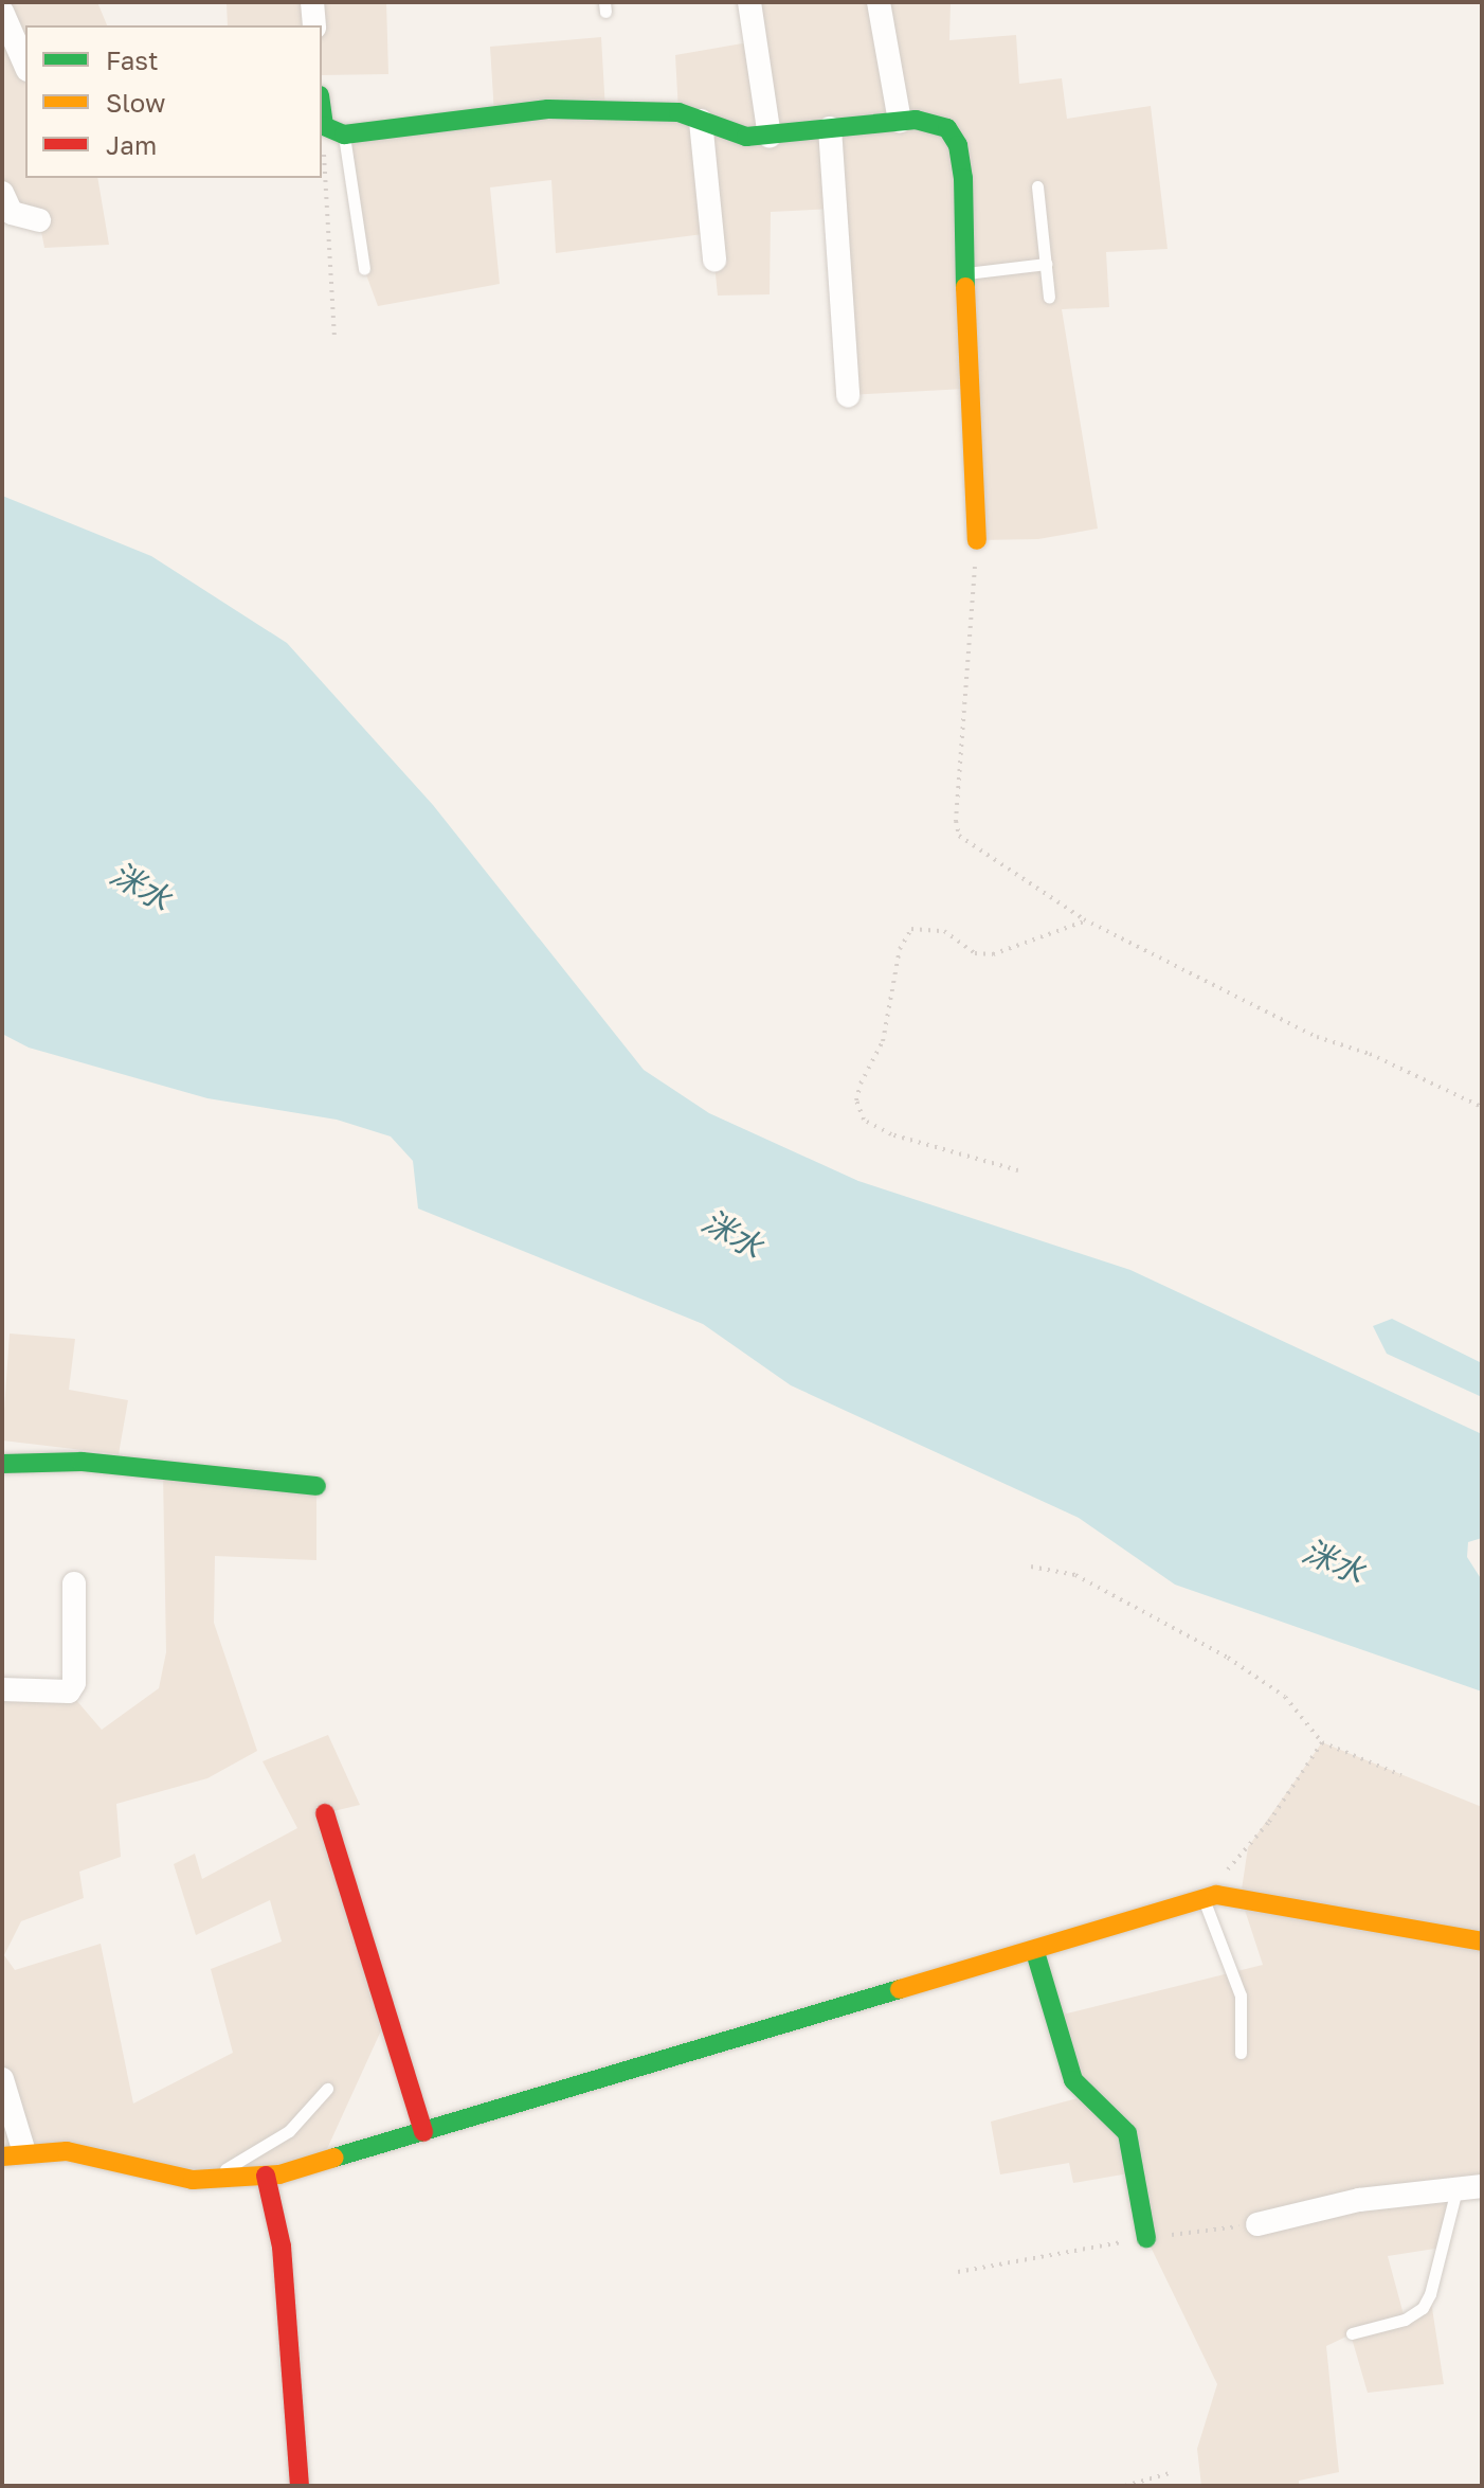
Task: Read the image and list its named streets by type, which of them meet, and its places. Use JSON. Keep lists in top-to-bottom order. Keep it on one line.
{"water":["洣水"],"legend":["Fast","Slow","Jam"]}
